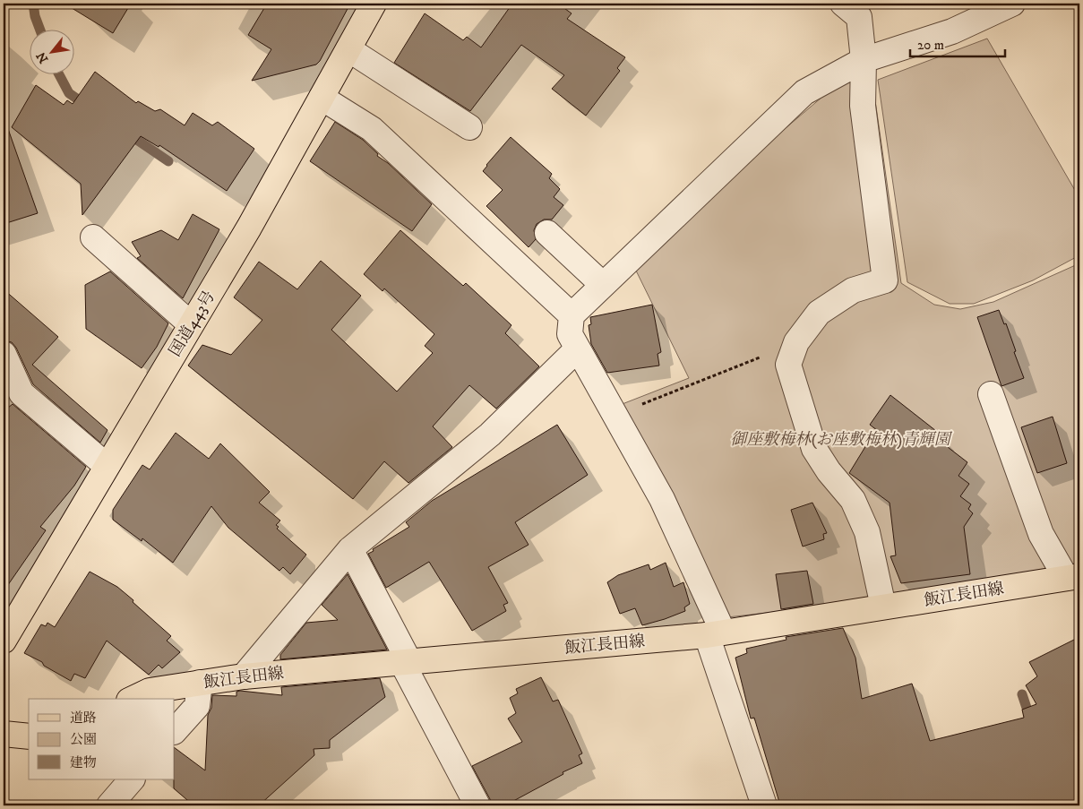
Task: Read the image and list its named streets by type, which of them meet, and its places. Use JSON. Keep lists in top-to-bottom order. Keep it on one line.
{"streets":{"main road":["国道443号","飯江長田線"]},"parks":["御座敷梅林(お座敷梅林)青輝園"],"legend":["道路","公園","建物"],"scale_bar":"20 m","north":"bottom left"}
